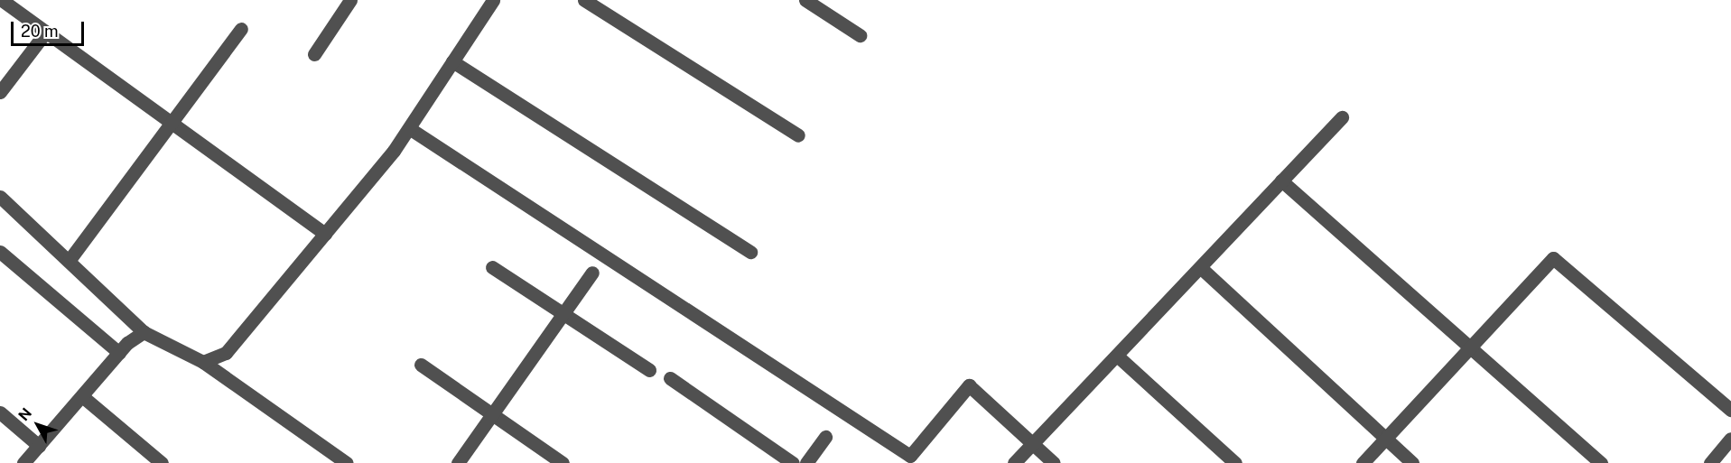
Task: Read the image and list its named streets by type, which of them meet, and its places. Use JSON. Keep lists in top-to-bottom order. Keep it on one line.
{"scale_bar":"20 m","north":"top left"}
